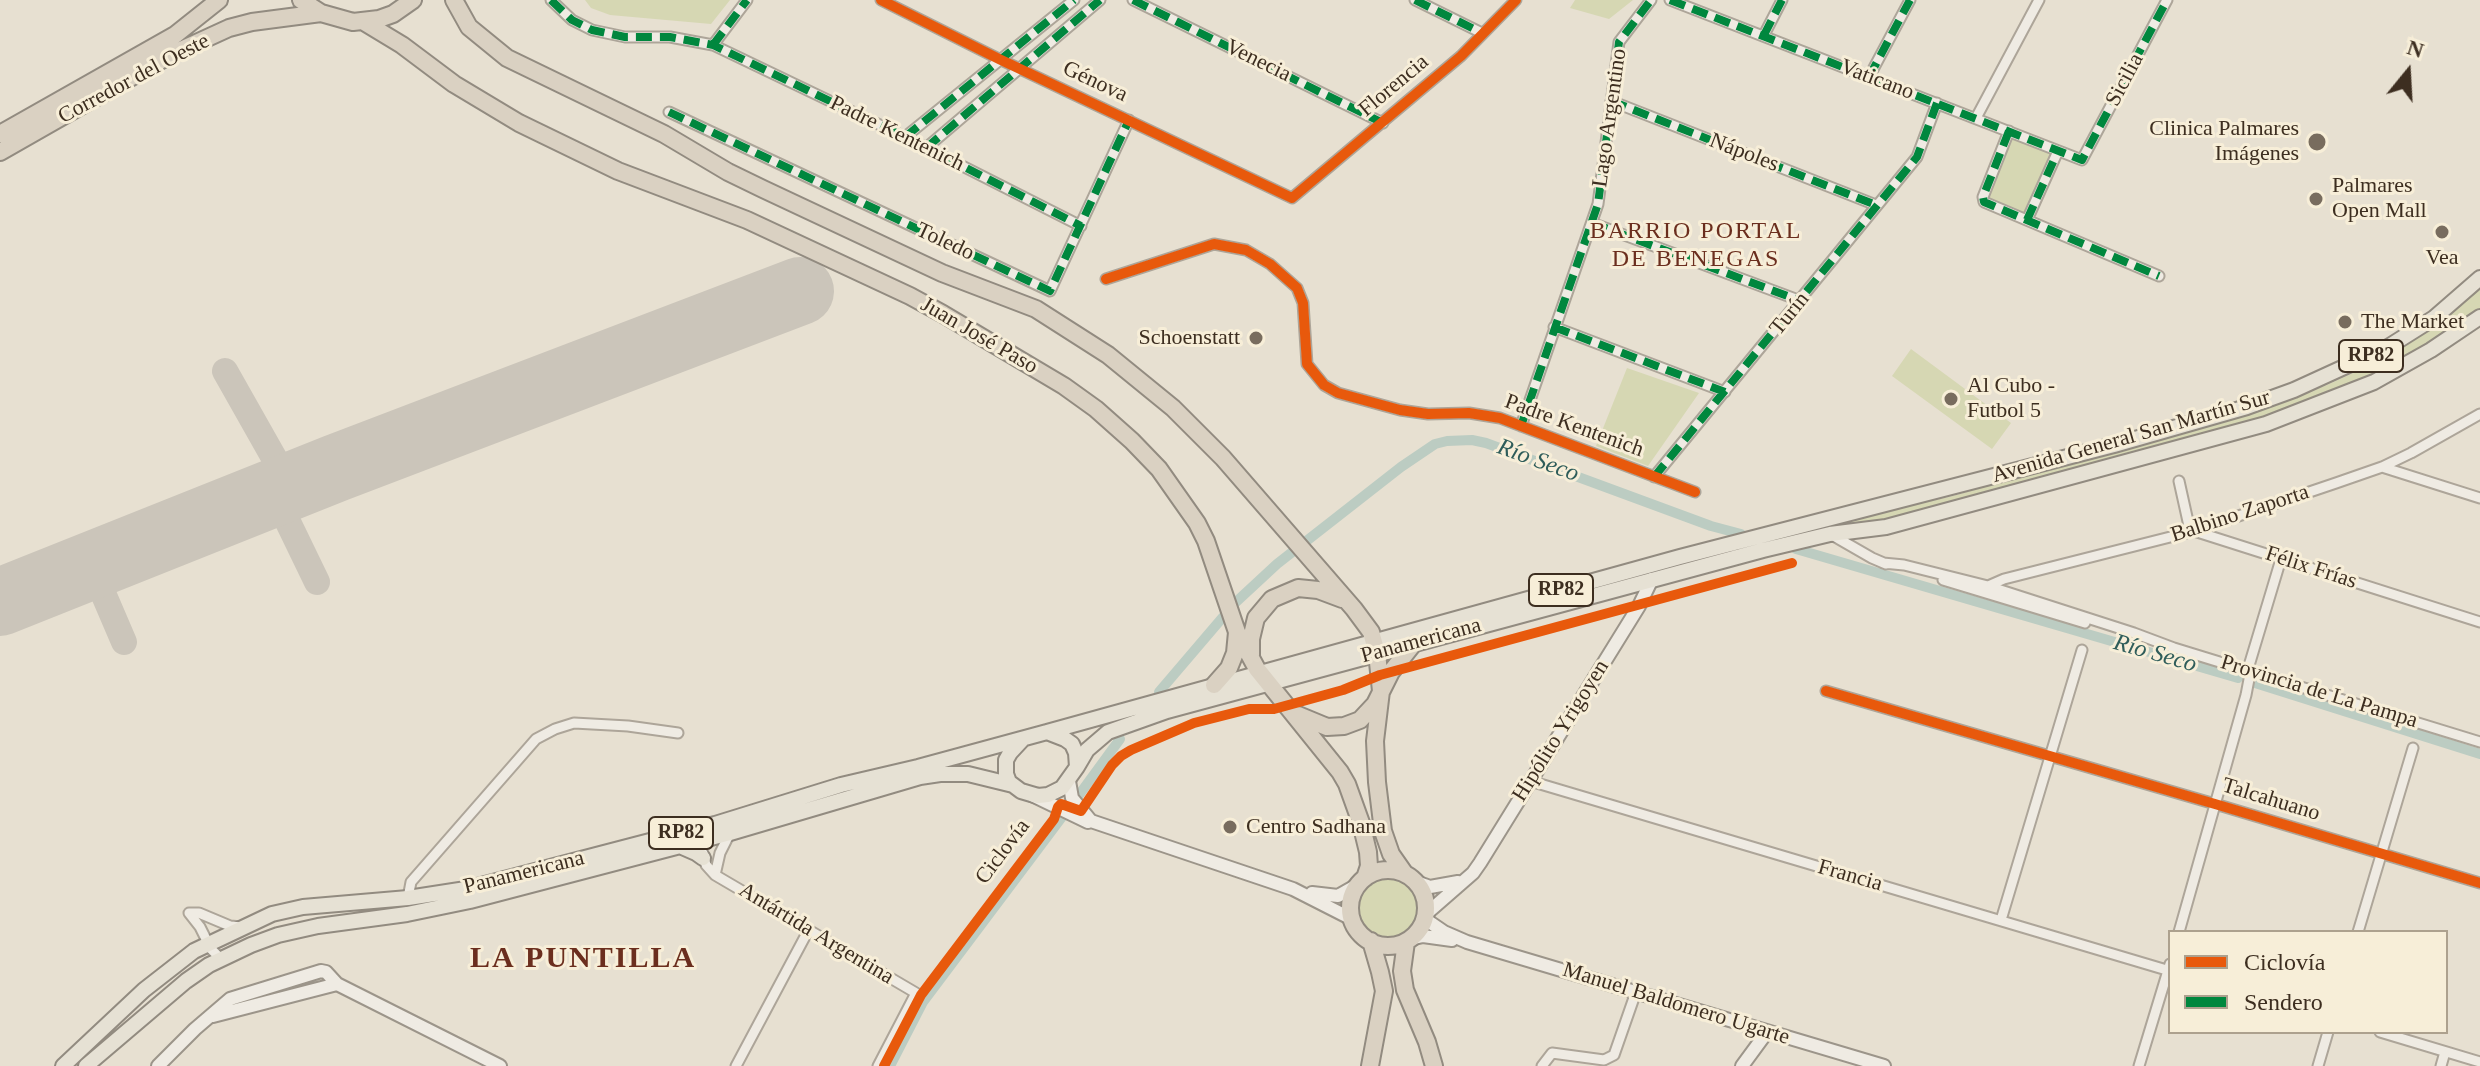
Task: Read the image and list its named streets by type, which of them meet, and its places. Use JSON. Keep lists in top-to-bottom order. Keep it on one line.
{"streets":{"highway":["Corredor del Oeste","Juan José Paso"],"main road":["RP82","Avenida General San Martín Sur","Panamericana"],"street":["Venecia","Vaticano","Sicilia","Génova","Florencia","Lago Argentino","Padre Kentenich","Nápoles","Toledo","Turín","Balbino Zaporta","Félix Frías","Provincia de La Pampa","Hipólito Yrigoyen","Talcahuano","Francia","Antártida Argentina","Manuel Baldomero Ugarte"],"cycle path":["Ciclovía"]},"crossings":[["Venecia","Florencia"],["Vaticano","Sicilia"],["Vaticano","Turín"],["Génova","Florencia"],["Génova","Toledo"],["Lago Argentino","Padre Kentenich"],["Lago Argentino","Nápoles"],["Padre Kentenich","Toledo"],["Padre Kentenich","Turín"],["Nápoles","Turín"],["Juan José Paso","Panamericana"],["Juan José Paso","Hipólito Yrigoyen"],["Juan José Paso","Manuel Baldomero Ugarte"],["Avenida General San Martín Sur","Panamericana"],["Balbino Zaporta","Félix Frías"],["Balbino Zaporta","Provincia de La Pampa"],["Panamericana","Hipólito Yrigoyen"],["Panamericana","Antártida Argentina"],["Hipólito Yrigoyen","Francia"],["Hipólito Yrigoyen","Manuel Baldomero Ugarte"]],"districts":["BARRIO PORTAL DE BENEGAS","LA PUNTILLA"],"water":["Río Seco"],"places":["Clinica Palmares Imágenes","Palmares Open Mall","Vea","The Market","Schoenstatt","Al Cubo - Futbol 5","Centro Sadhana"],"legend":["Ciclovía","Sendero"],"north":"top"}
